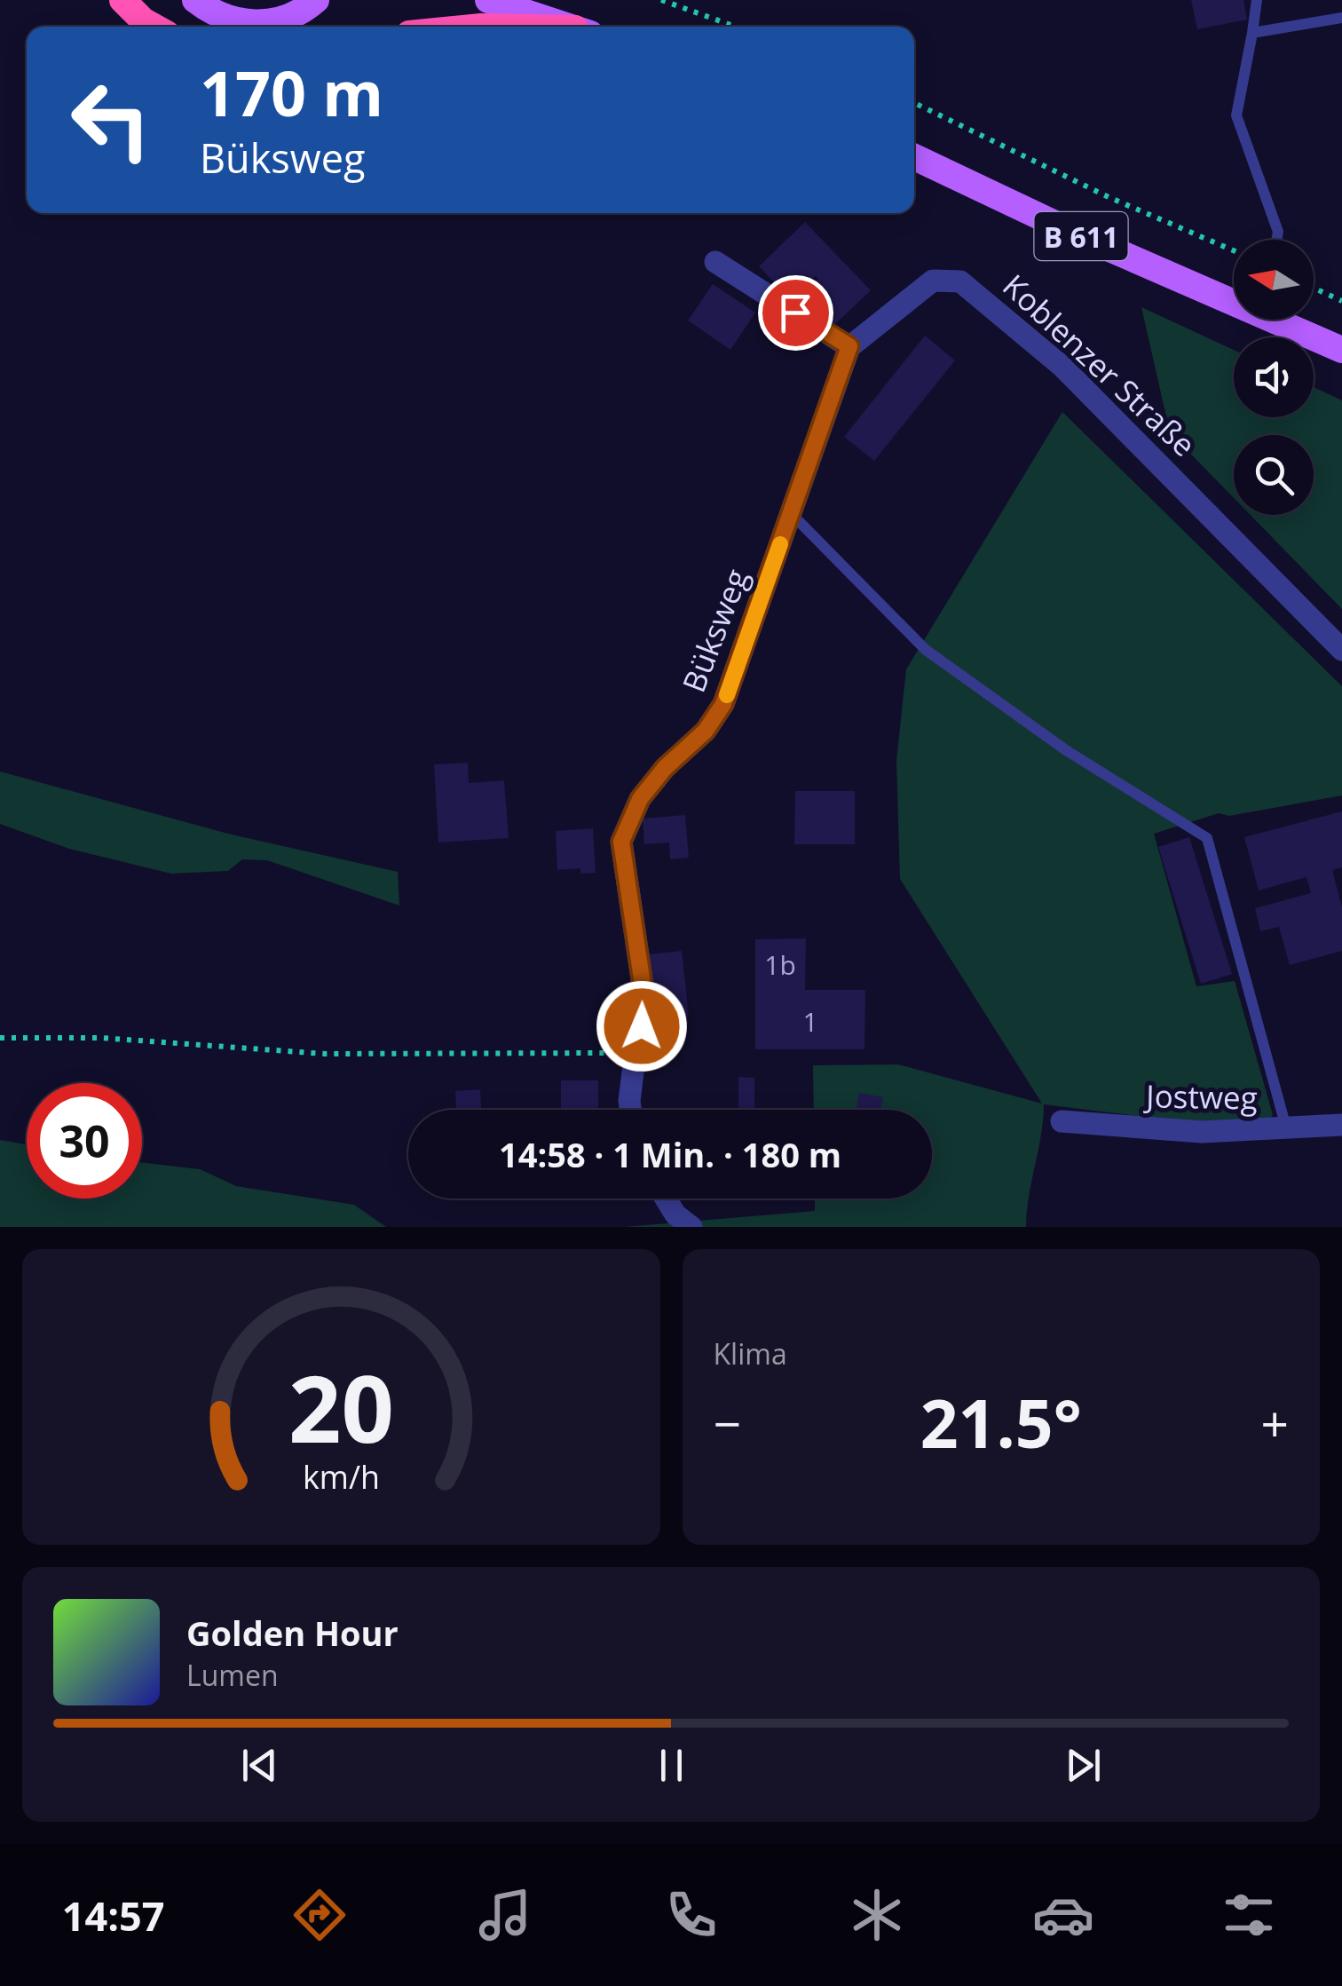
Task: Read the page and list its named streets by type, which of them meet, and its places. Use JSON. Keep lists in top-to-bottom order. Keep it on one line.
{"streets":{"main road":["B 611"],"street":["Koblenzer Straße","Büksweg","Jostweg"]},"crossings":[["Koblenzer Straße","Büksweg"]],"house_numbers":["1b","1"],"north":"left","page":{"turn":["170 m","Büksweg"],"limit":"30","trip":"14:58 · 1 Min. · 180 m","tile":"Klima","heat":["−","21.5°","+"],"song":["Golden Hour","Lumen"],"tabs":"14:57","gauge":["20","km/h"]}}
